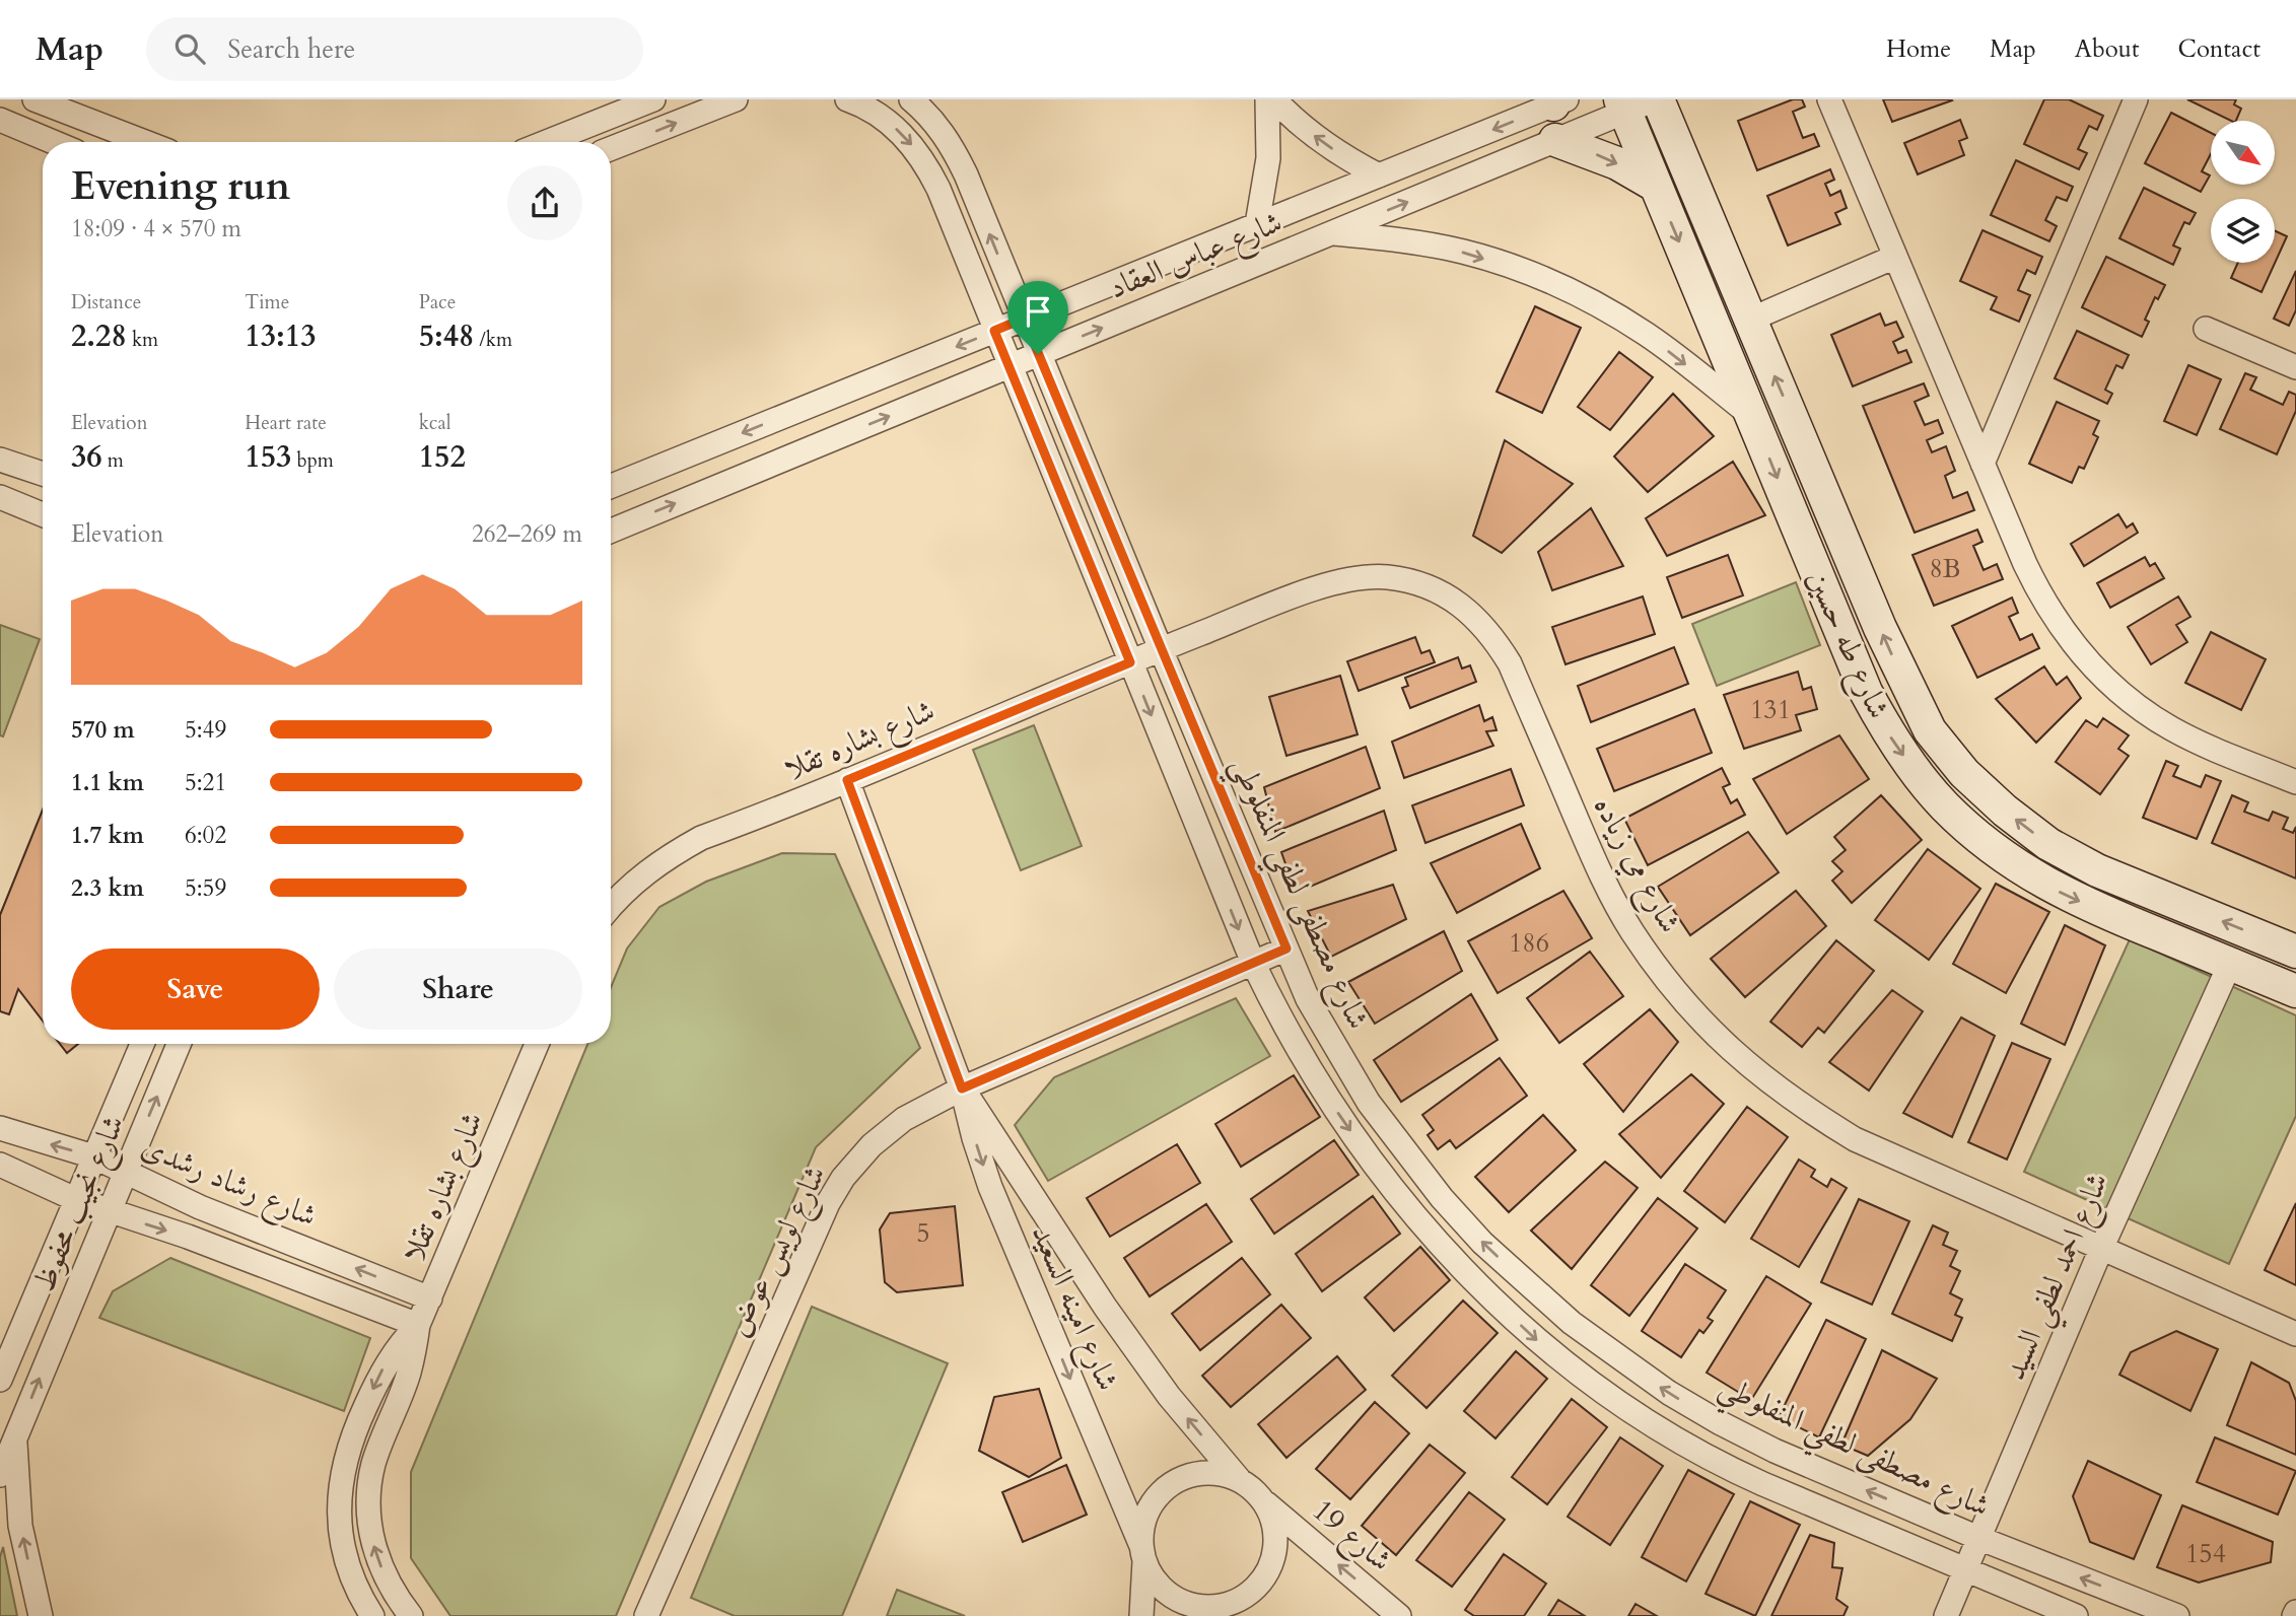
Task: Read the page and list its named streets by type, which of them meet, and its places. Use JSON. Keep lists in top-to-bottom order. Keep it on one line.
{"streets":{"street":["شارع عباس العقاد","شارع طه حسين","شارع بشاره تقلا","شارع مي زياده","شارع مصطفى لطفي المنفلوطي","شارع رشاد رشدى","شارع نجيب محفوظ","شارع لويس عوض","شارع احمد لطفي السيد","شارع امينه السعيد","شارع 19"]},"crossings":[["شارع عباس العقاد","شارع طه حسين"],["شارع عباس العقاد","شارع مصطفى لطفي المنفلوطي"],["شارع طه حسين","شارع احمد لطفي السيد"],["شارع بشاره تقلا","شارع مي زياده"],["شارع بشاره تقلا","شارع مصطفى لطفي المنفلوطي"],["شارع بشاره تقلا","شارع رشاد رشدى"],["شارع بشاره تقلا","شارع امينه السعيد"],["شارع مي زياده","شارع مصطفى لطفي المنفلوطي"],["شارع مي زياده","شارع احمد لطفي السيد"],["شارع مصطفى لطفي المنفلوطي","شارع لويس عوض"],["شارع مصطفى لطفي المنفلوطي","شارع احمد لطفي السيد"],["شارع رشاد رشدى","شارع نجيب محفوظ"],["شارع لويس عوض","شارع امينه السعيد"],["شارع امينه السعيد","شارع 19"]],"one_way":["شارع 19"],"house_numbers":["8B","131","186","5","154"],"north":"bottom right","page":{"header":"Map","search":"Search here","nav":["Home","Map","About","Contact"],"heading":["Evening run","18:09 · 4 × 570 m"],"stats":[["Distance","2.28 km"],["Time","13:13"],["Pace","5:48 /km"],["Elevation","36 m"],["Heart rate","153 bpm"],["kcal","152"]],"chart":["Elevation","262–269 m"],"list":[{"name":"570 m","note":"5:49"},{"name":"1.1 km","note":"5:21"},{"name":"1.7 km","note":"6:02"},{"name":"2.3 km","note":"5:59"}],"buttons":["Save","Share"]}}
